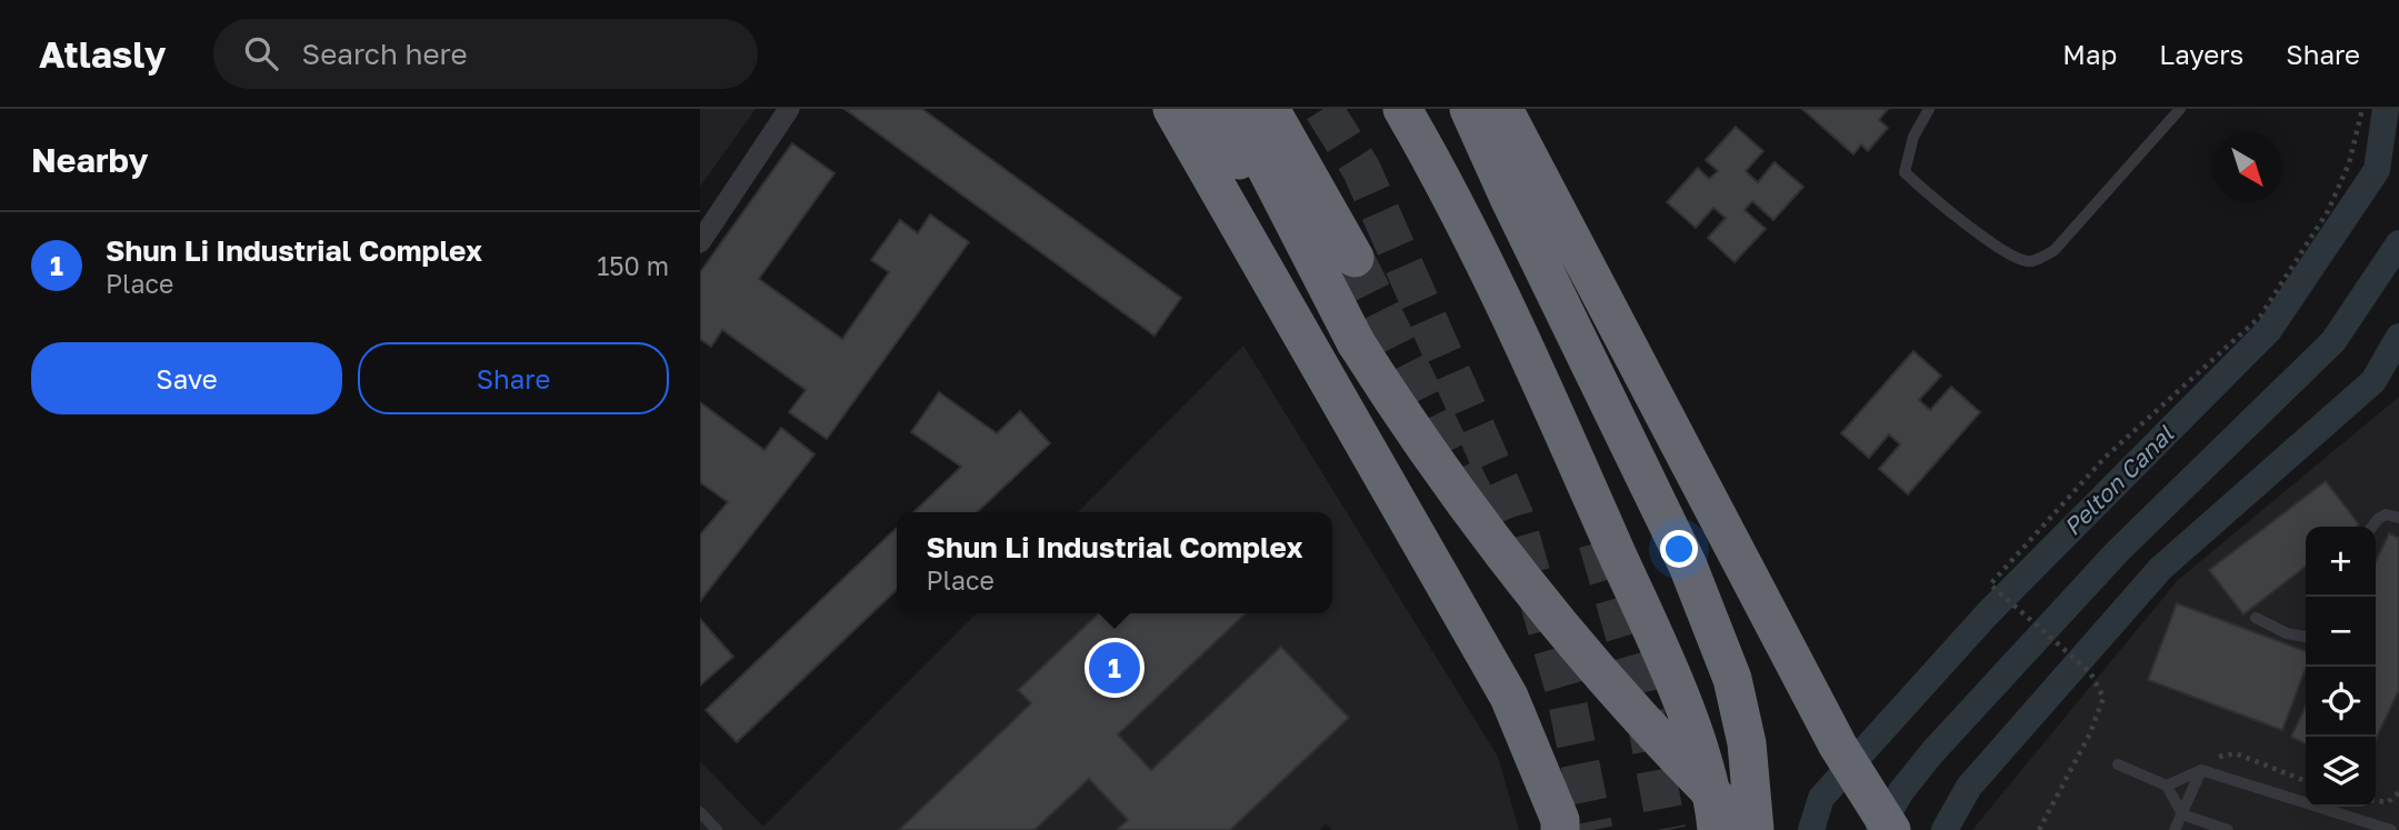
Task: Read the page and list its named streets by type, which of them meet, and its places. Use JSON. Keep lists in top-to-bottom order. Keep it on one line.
{"water":["Pelton Canal"],"north":"bottom right","page":{"header":"Atlasly","search":"Search here","nav":["Map","Layers","Share"],"heading":"Nearby","list":[{"mark":"1","name":"Shun Li Industrial Complex","note":"Place","value":"150 m"}],"buttons":["Save","Share"],"popup":["Shun Li Industrial Complex","Place"],"map_buttons":["+","−"],"pins":"1"}}
